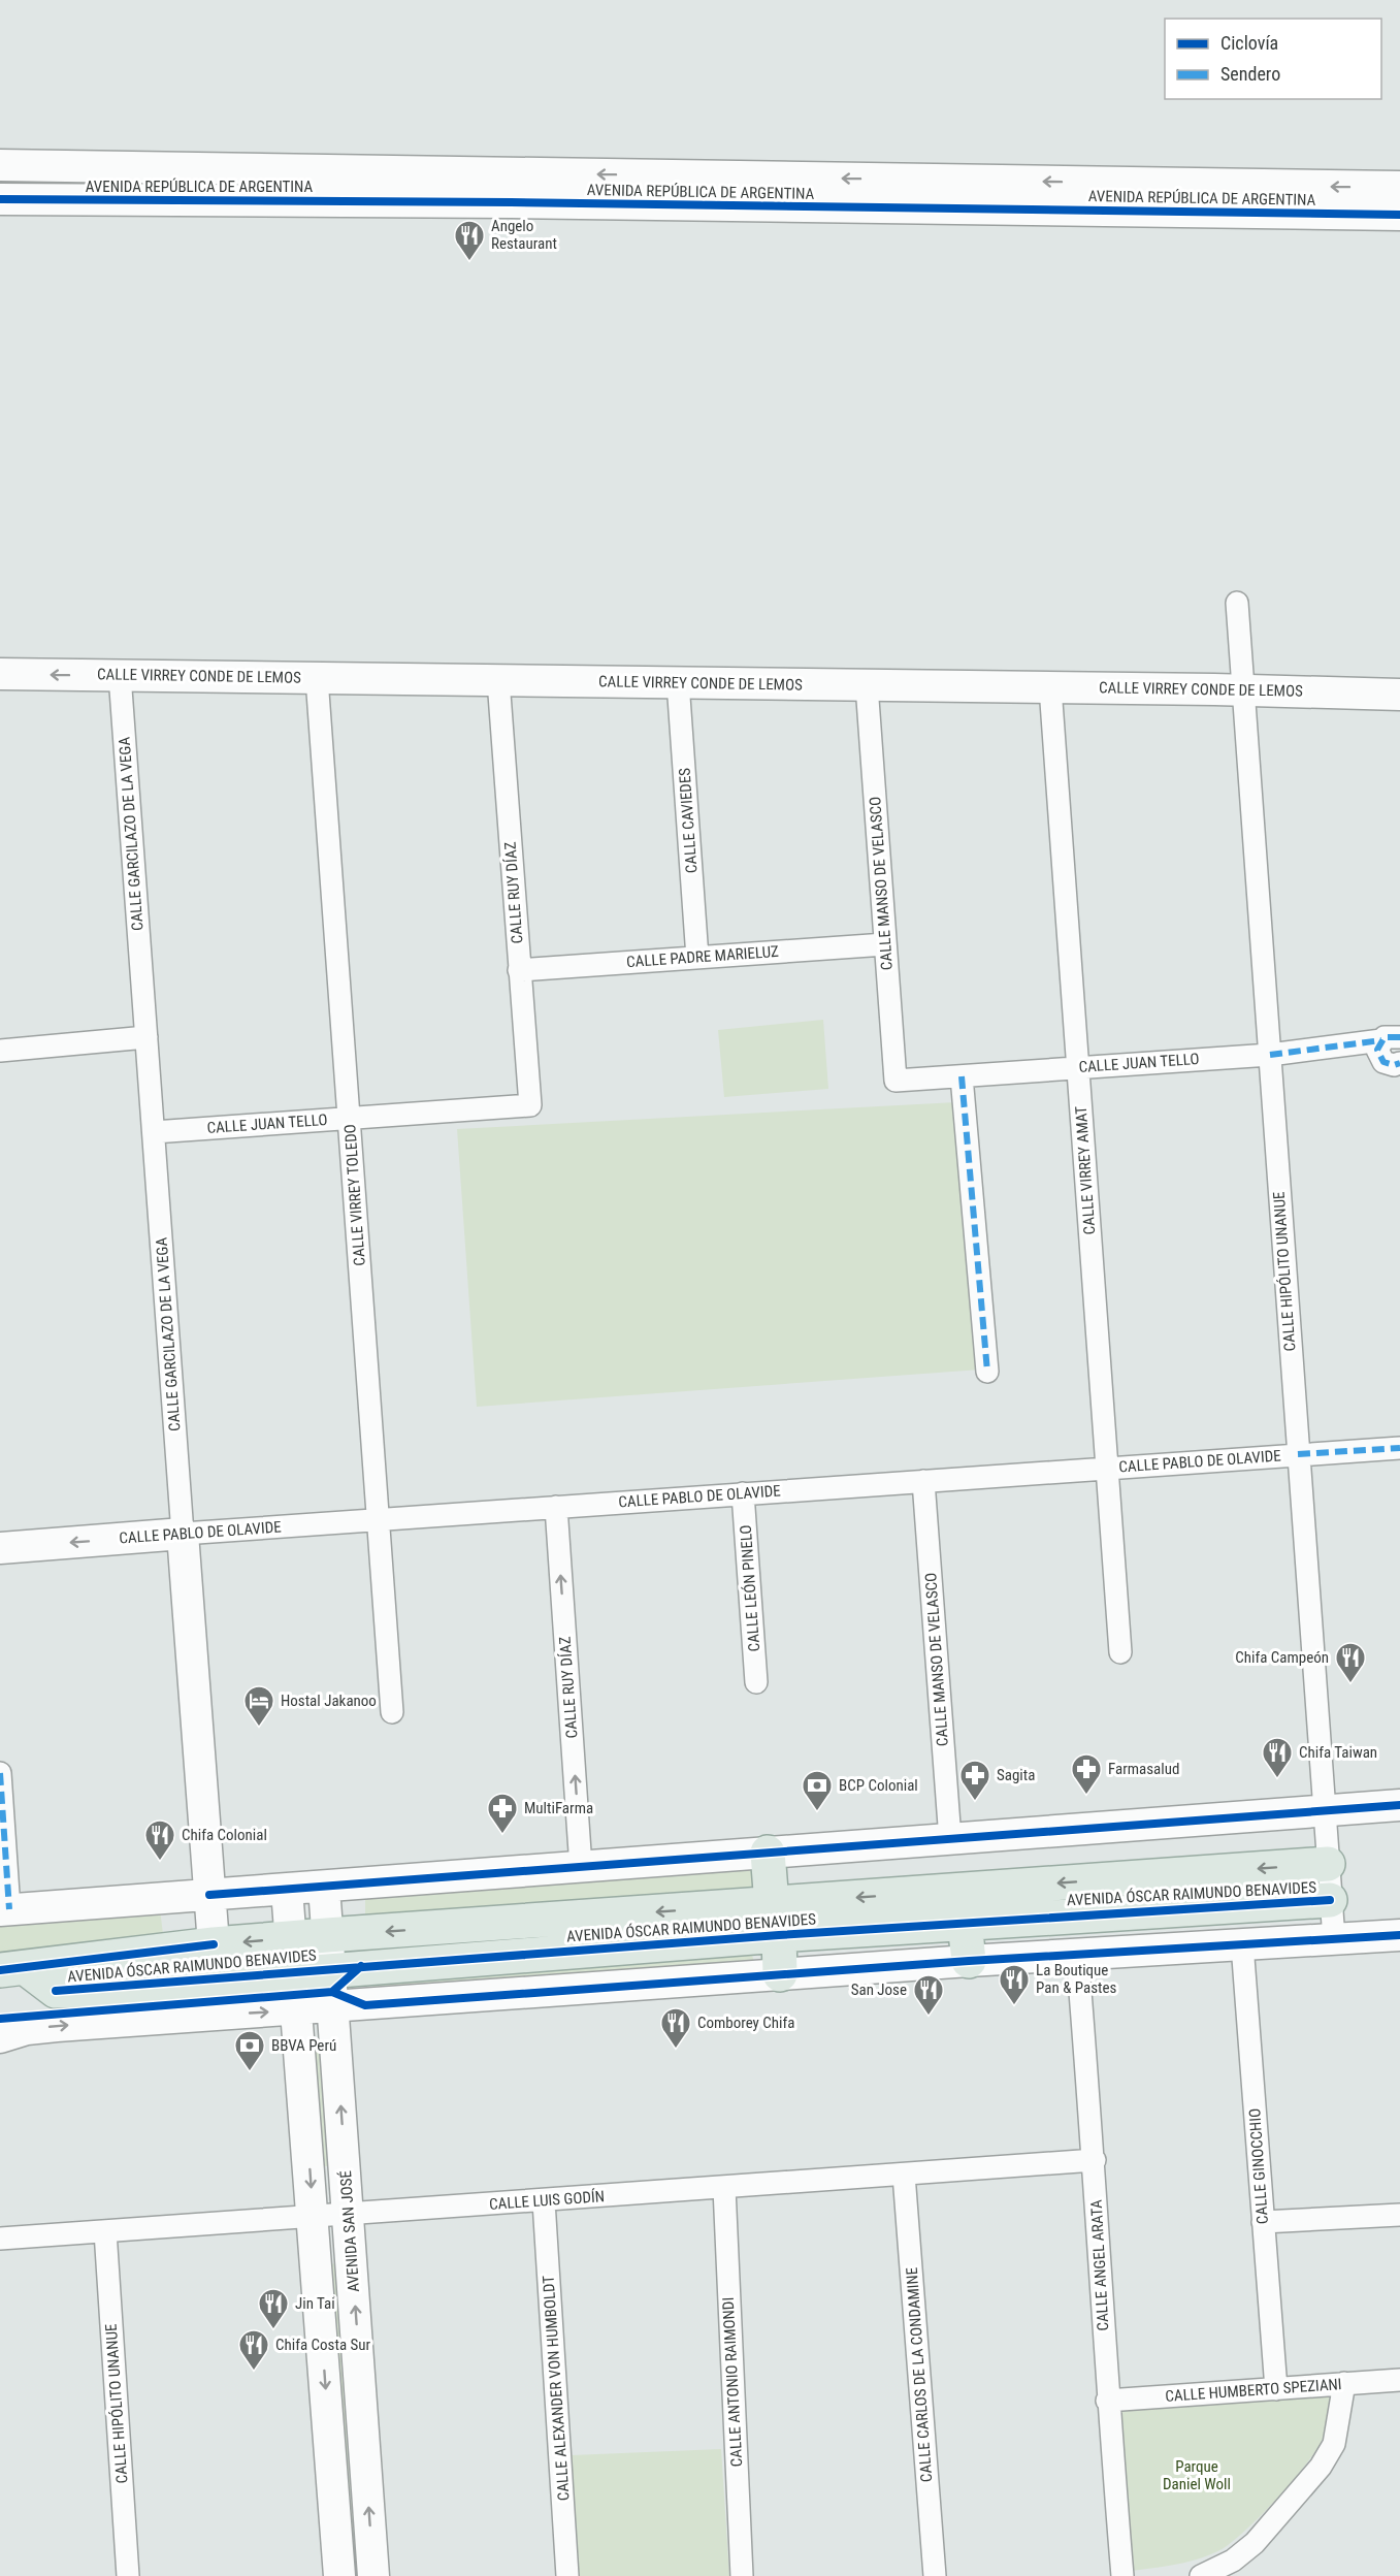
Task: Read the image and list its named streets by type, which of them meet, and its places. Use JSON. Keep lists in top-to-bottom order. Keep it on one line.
{"streets":{"main road":["AVENIDA REPÚBLICA DE ARGENTINA","CALLE VIRREY CONDE DE LEMOS","CALLE GARCILAZO DE LA VEGA","CALLE PABLO DE OLAVIDE","AVENIDA ÓSCAR RAIMUNDO BENAVIDES","AVENIDA SAN JOSÉ"],"street":["CALLE CAVIEDES","CALLE MANSO DE VELASCO","CALLE RUY DÍAZ","CALLE PADRE MARIELUZ","CALLE JUAN TELLO","CALLE VIRREY AMAT","CALLE VIRREY TOLEDO","CALLE HIPÓLITO UNANUE","CALLE LEÓN PINELO","CALLE GINOCCHIO","CALLE LUIS GODÍN","CALLE ANGEL ARATA","CALLE CARLOS DE LA CONDAMINE","CALLE ANTONIO RAIMONDI","CALLE ALEXANDER VON HUMBOLDT","CALLE HUMBERTO SPEZIANI"]},"crossings":[["CALLE VIRREY CONDE DE LEMOS","CALLE CAVIEDES"],["CALLE VIRREY CONDE DE LEMOS","CALLE GARCILAZO DE LA VEGA"],["CALLE VIRREY CONDE DE LEMOS","CALLE MANSO DE VELASCO"],["CALLE VIRREY CONDE DE LEMOS","CALLE RUY DÍAZ"],["CALLE VIRREY CONDE DE LEMOS","CALLE VIRREY AMAT"],["CALLE VIRREY CONDE DE LEMOS","CALLE VIRREY TOLEDO"],["CALLE VIRREY CONDE DE LEMOS","CALLE HIPÓLITO UNANUE"],["CALLE CAVIEDES","CALLE PADRE MARIELUZ"],["CALLE GARCILAZO DE LA VEGA","CALLE JUAN TELLO"],["CALLE GARCILAZO DE LA VEGA","CALLE PABLO DE OLAVIDE"],["CALLE GARCILAZO DE LA VEGA","AVENIDA ÓSCAR RAIMUNDO BENAVIDES"],["CALLE MANSO DE VELASCO","CALLE PADRE MARIELUZ"],["CALLE MANSO DE VELASCO","CALLE JUAN TELLO"],["CALLE MANSO DE VELASCO","CALLE PABLO DE OLAVIDE"],["CALLE RUY DÍAZ","CALLE PADRE MARIELUZ"],["CALLE RUY DÍAZ","CALLE JUAN TELLO"],["CALLE RUY DÍAZ","CALLE PABLO DE OLAVIDE"],["CALLE JUAN TELLO","CALLE VIRREY AMAT"],["CALLE JUAN TELLO","CALLE VIRREY TOLEDO"],["CALLE JUAN TELLO","CALLE HIPÓLITO UNANUE"],["CALLE VIRREY AMAT","CALLE PABLO DE OLAVIDE"],["CALLE VIRREY TOLEDO","CALLE PABLO DE OLAVIDE"],["CALLE HIPÓLITO UNANUE","CALLE PABLO DE OLAVIDE"],["CALLE HIPÓLITO UNANUE","AVENIDA ÓSCAR RAIMUNDO BENAVIDES"],["CALLE HIPÓLITO UNANUE","CALLE LUIS GODÍN"],["CALLE PABLO DE OLAVIDE","CALLE LEÓN PINELO"],["AVENIDA ÓSCAR RAIMUNDO BENAVIDES","AVENIDA SAN JOSÉ"],["CALLE GINOCCHIO","CALLE HUMBERTO SPEZIANI"],["CALLE LUIS GODÍN","AVENIDA SAN JOSÉ"],["CALLE LUIS GODÍN","CALLE ANGEL ARATA"],["CALLE LUIS GODÍN","CALLE CARLOS DE LA CONDAMINE"],["CALLE LUIS GODÍN","CALLE ANTONIO RAIMONDI"],["CALLE LUIS GODÍN","CALLE ALEXANDER VON HUMBOLDT"],["CALLE ANGEL ARATA","CALLE HUMBERTO SPEZIANI"]],"one_way":["CALLE RUY DÍAZ"],"parks":["Parque Daniel Woll"],"places":{"restaurant":["Angelo Restaurant","Chifa Campeón","Chifa Taiwan","Chifa Colonial","La Boutique Pan & Pastes","San Jose","Comborey Chifa","Jin Tai","Chifa Costa Sur"],"hotel":["Hostal Jakanoo"],"pharmacy":["Farmasalud","Sagita","MultiFarma"],"bank":["BCP Colonial","BBVA Perú"]},"legend":["Ciclovía","Sendero"]}
